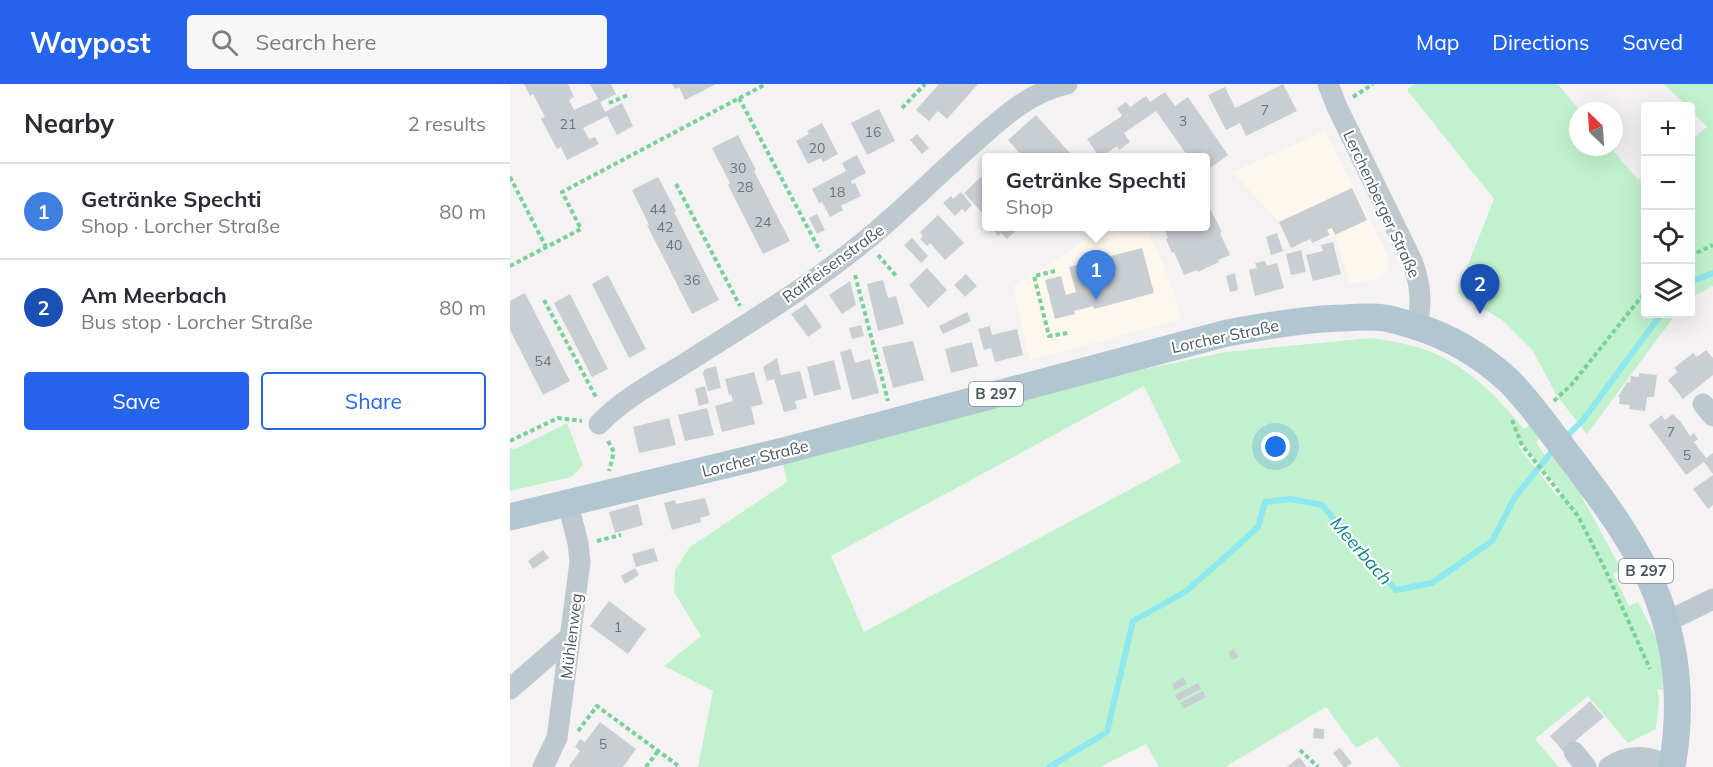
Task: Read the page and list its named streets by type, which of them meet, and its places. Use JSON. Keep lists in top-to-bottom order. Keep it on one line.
{"streets":{"main road":["Lorcher Straße","B 297"],"street":["Lerchenberger Straße","Raiffeisenstraße","Mühlenweg"]},"crossings":[["Lerchenberger Straße","Lorcher Straße"],["Lorcher Straße","Mühlenweg"]],"water":["Meerbach"],"house_numbers":["7","3","21","16","20","30","28","18","44","24","42","40","36","54","7","5","1","5"],"north":"top left","page":{"header":"Waypost","search":"Search here","nav":["Map","Directions","Saved"],"heading":["Nearby","2 results"],"map_buttons":["+","−"],"popup":["Getränke Spechti","Shop"],"list":[{"mark":"1","name":"Getränke Spechti","note":"Shop · Lorcher Straße","value":"80 m"},{"mark":"2","name":"Am Meerbach","note":"Bus stop · Lorcher Straße","value":"80 m"}],"pins":["1","2"],"buttons":["Save","Share"]}}
